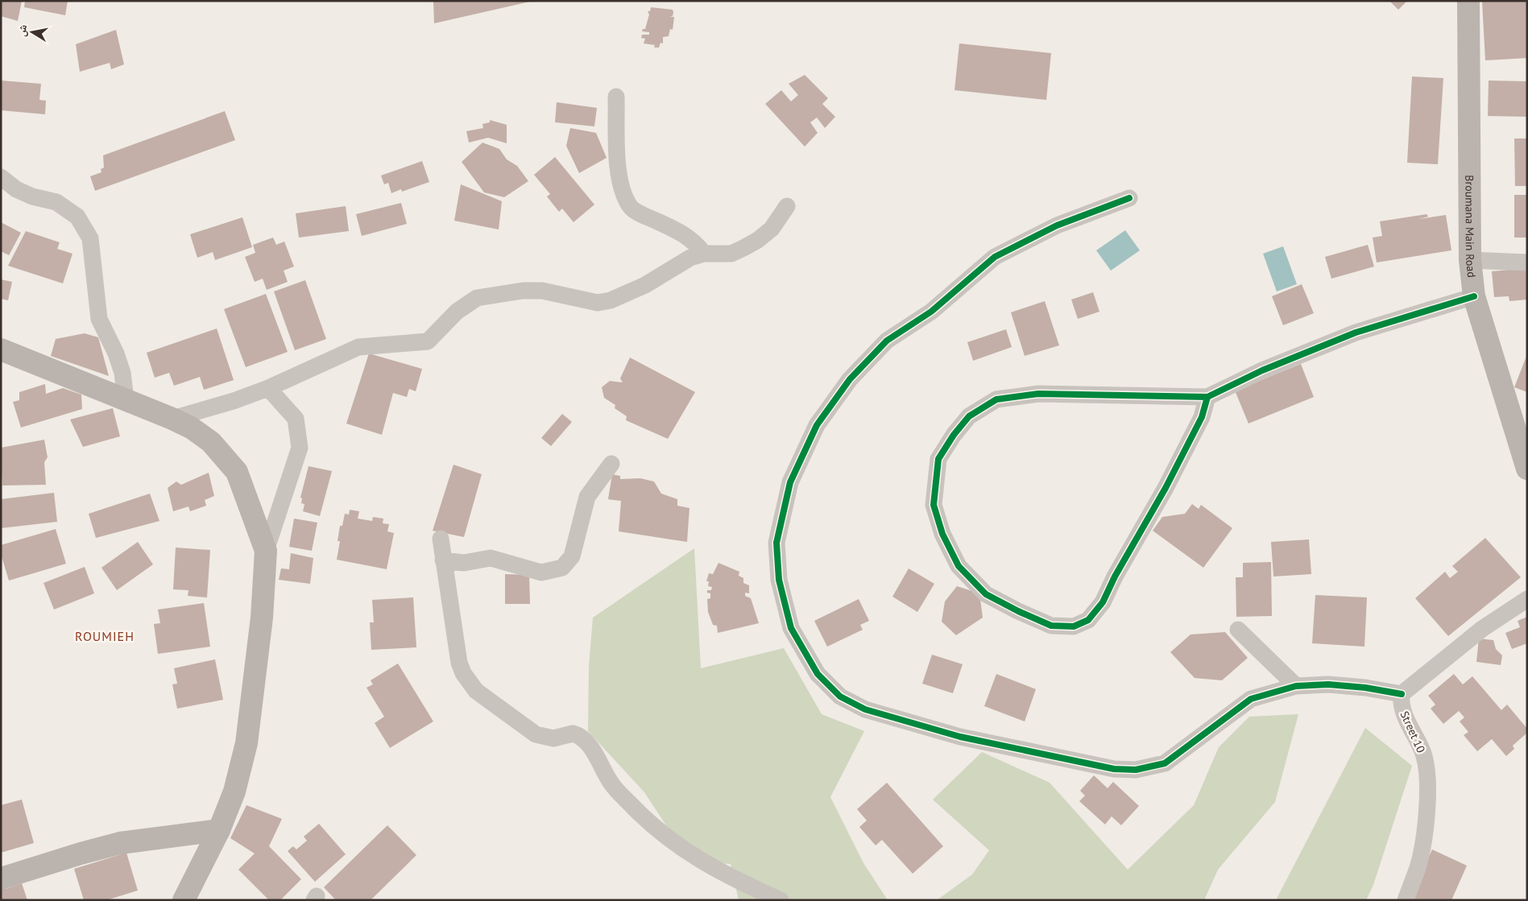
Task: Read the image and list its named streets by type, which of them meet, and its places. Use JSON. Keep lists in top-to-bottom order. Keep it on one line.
{"streets":{"street":["Broumana Main Road","Street 10"]},"districts":["ROUMIEH"],"north":"left"}
